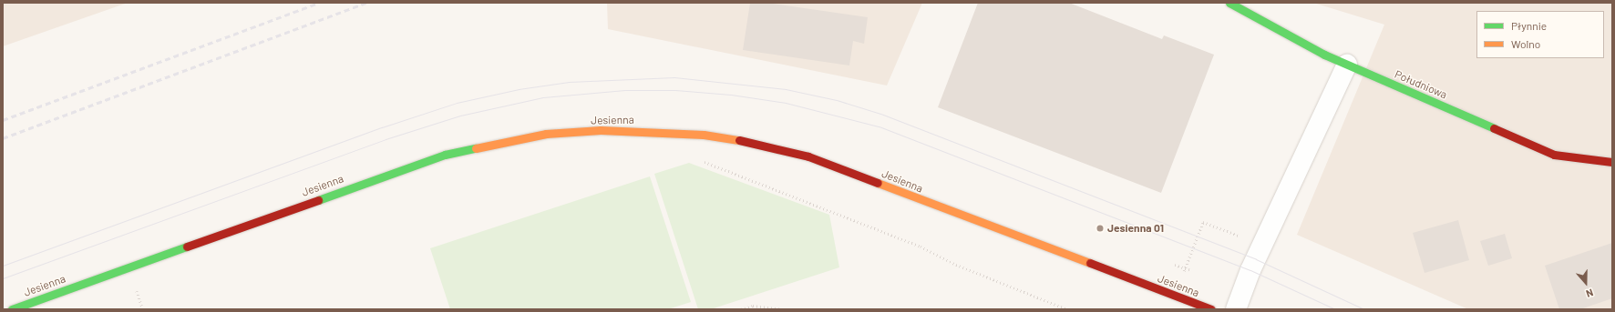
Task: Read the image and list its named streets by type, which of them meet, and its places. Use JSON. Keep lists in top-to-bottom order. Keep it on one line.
{"streets":{"street":["Południowa","Jesienna"]},"places":["Jesienna 01"],"legend":["Płynnie","Wolno"],"north":"bottom"}
